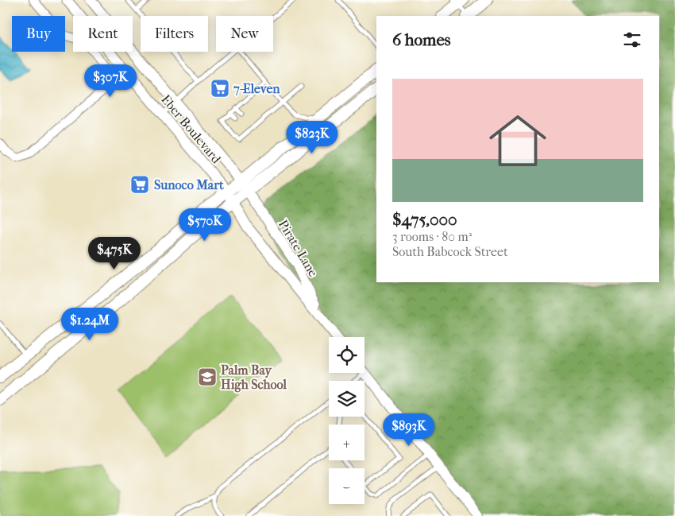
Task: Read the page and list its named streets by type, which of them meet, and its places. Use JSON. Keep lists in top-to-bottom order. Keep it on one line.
{"streets":{"street":["Eber Boulevard","Pirate Lane"]},"crossings":[["Eber Boulevard","Pirate Lane"]],"places":{"supermarket":["7-Eleven","Sunoco Mart"],"school or university":["Palm Bay High School"]},"page":{"chip":["Buy","Rent","Filters","New"],"heading":"6 homes","list":[{"name":"$475,000","note":"3 rooms · 80 m² · South Babcock Street"}],"price":["$307K","$823K","$570K","$475K","$1.24M","$893K"],"map_buttons":["+","−"]}}
